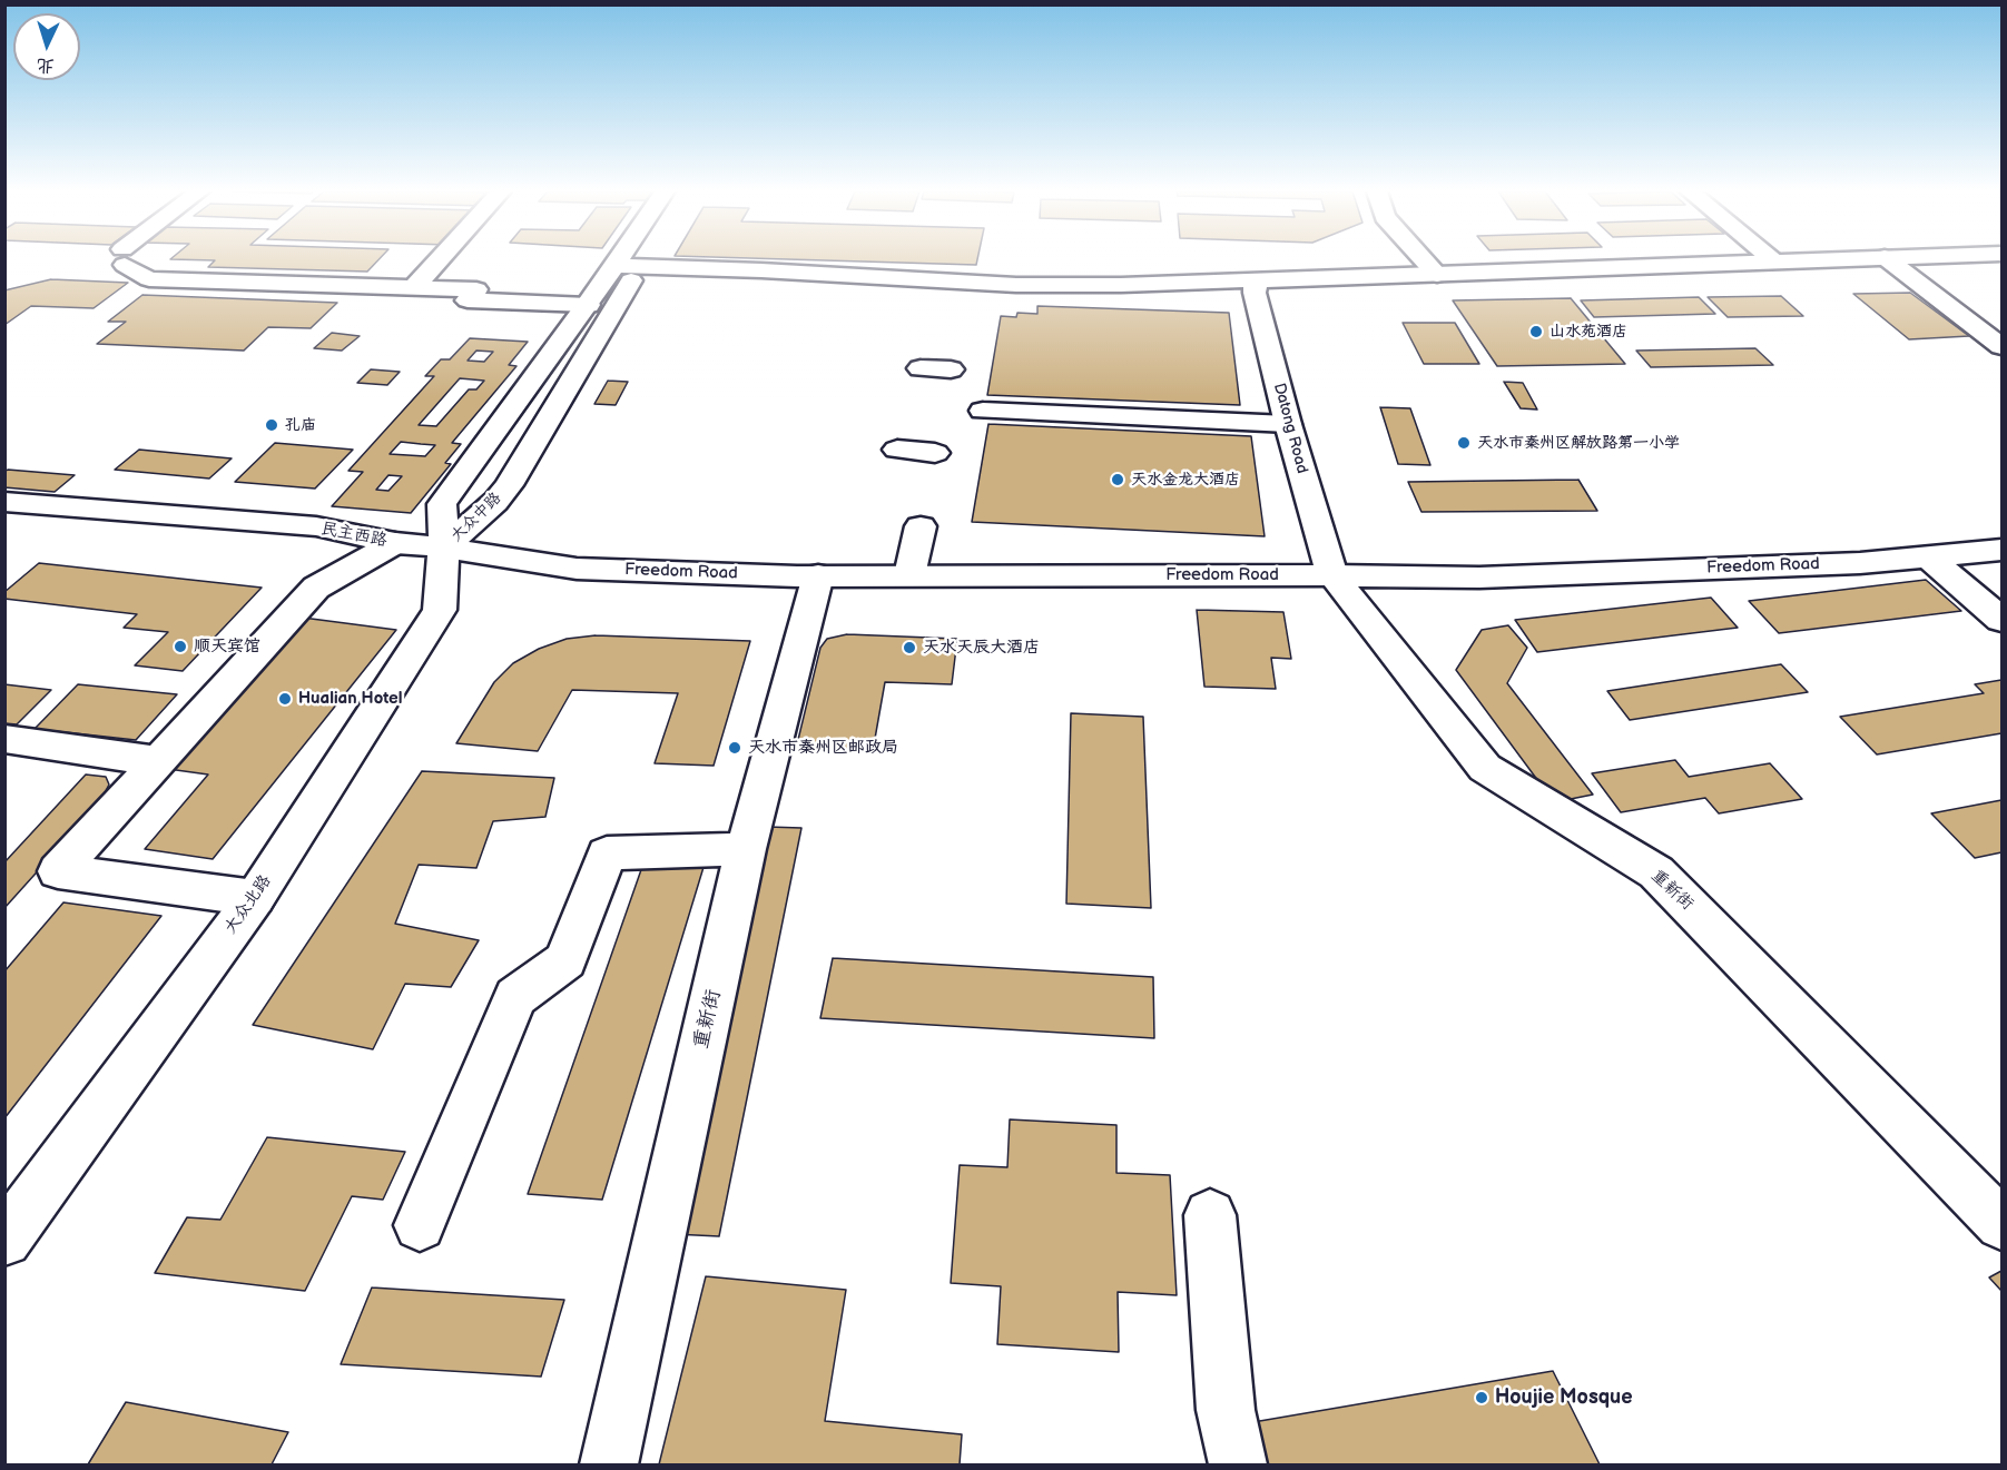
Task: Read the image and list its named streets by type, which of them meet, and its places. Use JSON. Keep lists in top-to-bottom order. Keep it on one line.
{"streets":{"main road":["Datong Road","大众中路","民主西路","Freedom Road","重新街","大众北路"]},"crossings":[["Datong Road","Freedom Road"],["Datong Road","重新街"],["大众中路","Freedom Road"],["大众中路","大众北路"],["民主西路","Freedom Road"],["Freedom Road","重新街"],["Freedom Road","大众北路"]],"places":["山水苑酒店","孔庙","天水市秦州区解放路第一小学","天水金龙大酒店","顺天宾馆","天水天辰大酒店","Hualian Hotel","天水市秦州区邮政局","Houjie Mosque"],"north":"bottom"}
